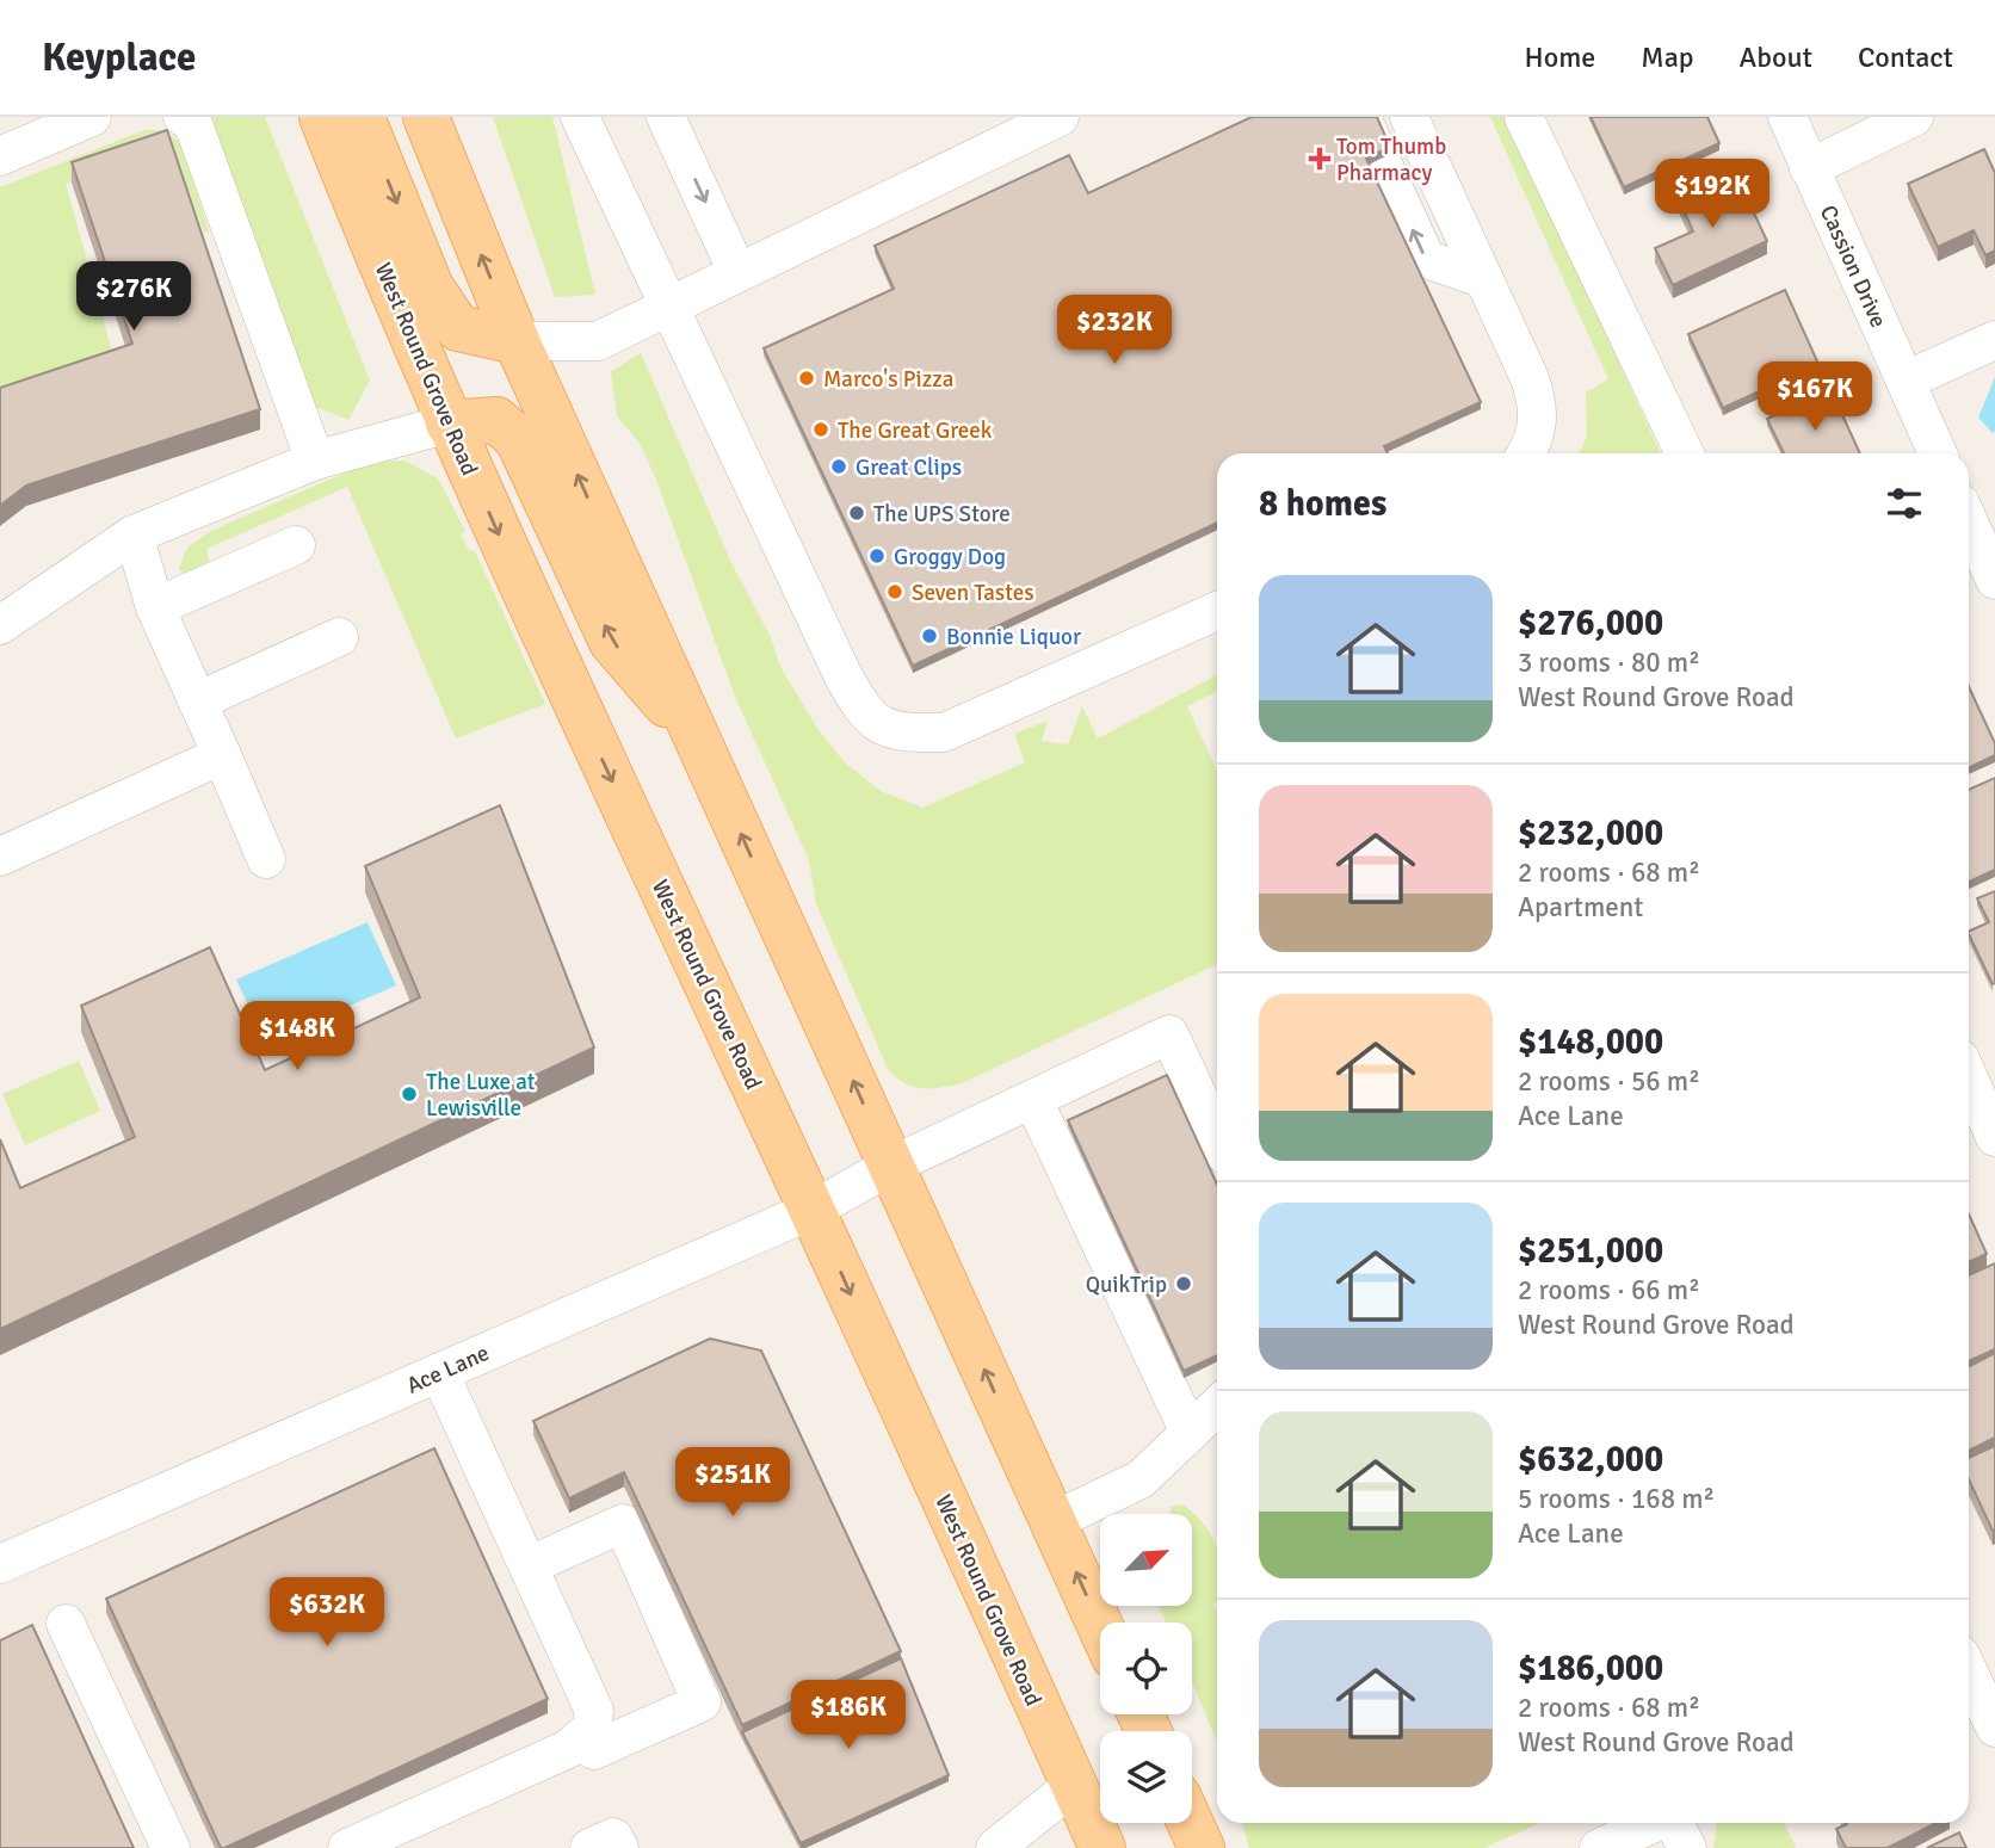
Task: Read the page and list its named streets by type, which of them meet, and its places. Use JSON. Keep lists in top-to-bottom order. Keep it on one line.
{"streets":{"main road":["West Round Grove Road"],"street":["Cassion Drive","Ace Lane"]},"crossings":[["West Round Grove Road","Ace Lane"]],"places":{"health":["Tom Thumb Pharmacy"],"other":["Marco's Pizza","The Great Greek","Great Clips","The UPS Store","Groggy Dog","Seven Tastes","Bonnie Liquor","The Luxe at Lewisville","QuikTrip"]},"north":"top right","page":{"header":"Keyplace","nav":["Home","Map","About","Contact"],"price":["$192K","$276K","$232K","$167K","$148K","$251K","$632K","$186K"],"heading":"8 homes","list":[{"name":"$276,000","note":"3 rooms · 80 m² · West Round Grove Road"},{"name":"$232,000","note":"2 rooms · 68 m² · Apartment"},{"name":"$148,000","note":"2 rooms · 56 m² · Ace Lane"},{"name":"$251,000","note":"2 rooms · 66 m² · West Round Grove Road"},{"name":"$632,000","note":"5 rooms · 168 m² · Ace Lane"},{"name":"$186,000","note":"2 rooms · 68 m² · West Round Grove Road"}]}}
